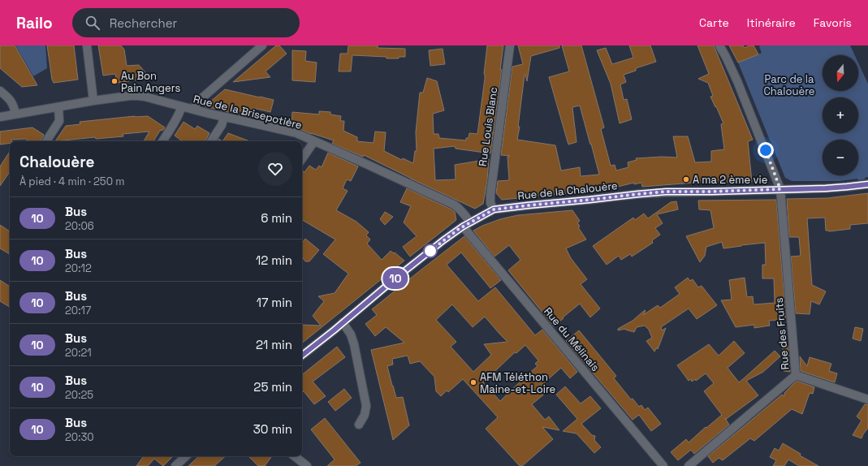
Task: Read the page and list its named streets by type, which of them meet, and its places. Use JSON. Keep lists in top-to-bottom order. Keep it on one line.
{"streets":{"street":["Rue de la Brisepotière","Rue Louis Blanc","Rue de la Chalouère","Rue des Fruits","Rue du Mélinais"]},"crossings":[["Rue de la Brisepotière","Rue de la Chalouère"],["Rue de la Brisepotière","Rue du Mélinais"],["Rue Louis Blanc","Rue de la Chalouère"],["Rue de la Chalouère","Rue des Fruits"],["Rue de la Chalouère","Rue du Mélinais"]],"parks":["Parc de la Chalouère"],"places":["Au Bon Pain Angers","A ma 2 ème vie","AFM Téléthon Maine-et-Loire"],"lines":["bus line 10"],"north":"bottom","page":{"header":"Railo","search":"Rechercher","nav":["Carte","Itinéraire","Favoris"],"on_map":"10","map_buttons":["+","−"],"heading":["Chalouère","À pied · 4 min · 250 m"],"list":[{"mark":"10","name":"Bus","note":"20:06","value":"6 min"},{"mark":"10","name":"Bus","note":"20:12","value":"12 min"},{"mark":"10","name":"Bus","note":"20:17","value":"17 min"},{"mark":"10","name":"Bus","note":"20:21","value":"21 min"},{"mark":"10","name":"Bus","note":"20:25","value":"25 min"},{"mark":"10","name":"Bus","note":"20:30","value":"30 min"}]}}
